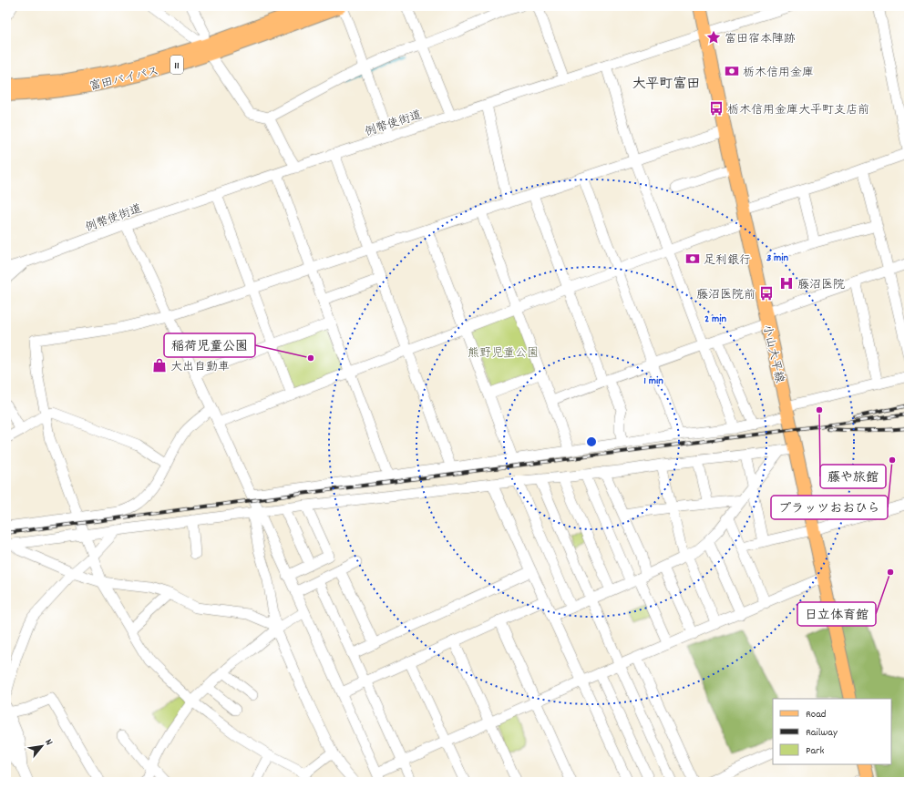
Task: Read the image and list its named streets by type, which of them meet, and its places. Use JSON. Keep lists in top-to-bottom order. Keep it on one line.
{"streets":{"main road":["11","富田バイパス","小山大平線"],"street":["例幣使街道"]},"crossings":[["例幣使街道","小山大平線"]],"districts":["大平町富田"],"parks":["熊野児童公園"],"places":{"place":["富田宿本陣跡"],"bank":["栃木信用金庫","足利銀行"],"bus stop":["栃木信用金庫大平町支店前","藤沼医院前"],"hospital":["藤沼医院"],"other":["稲荷児童公園","藤や旅館","プラッツおおひら","日立体育館"],"shop":["大出自動車"]},"legend":["Road","Railway","Park"],"north":"top right","rings":["3 min","2 min","1 min"]}
